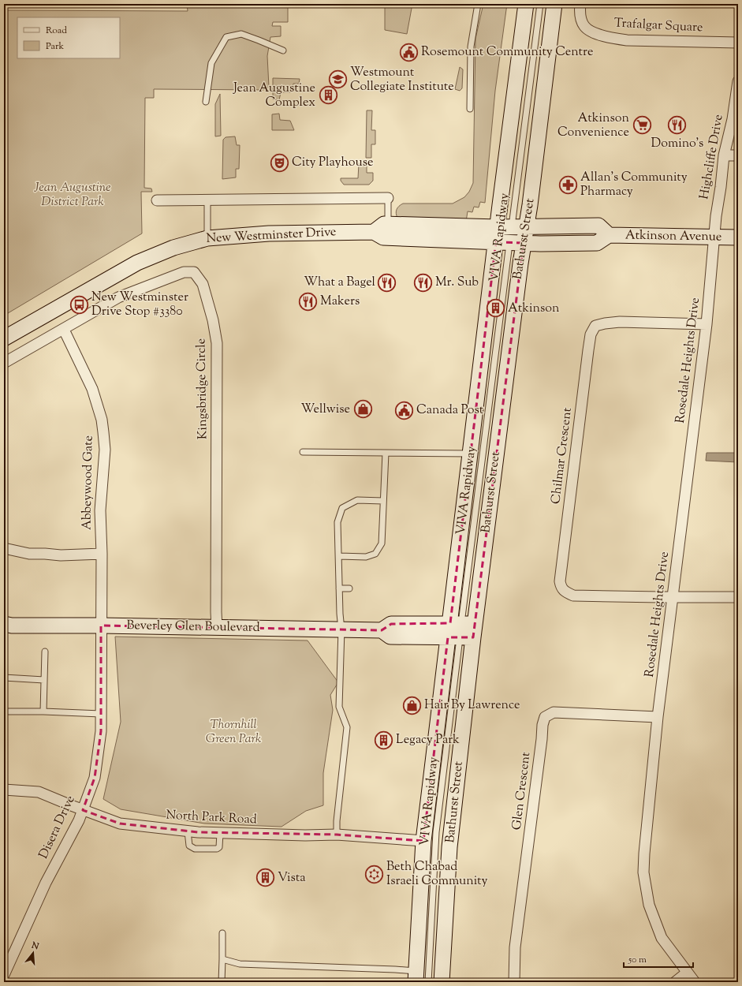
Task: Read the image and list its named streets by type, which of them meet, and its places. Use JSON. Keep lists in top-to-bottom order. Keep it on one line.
{"streets":{"main road":["New Westminster Drive","Atkinson Avenue","Bathurst Street","Beverley Glen Boulevard"],"street":["Trafalgar Square","Highcliffe Drive","Rosedale Heights Drive","Kingsbridge Circle","Chilmar Crescent","Abbeywood Gate","Glen Crescent","North Park Road","Disera Drive"],"lane":["VIVA Rapidway"]},"crossings":[["Highcliffe Drive","Atkinson Avenue"],["Highcliffe Drive","Rosedale Heights Drive"],["New Westminster Drive","Atkinson Avenue"],["New Westminster Drive","VIVA Rapidway"],["New Westminster Drive","Bathurst Street"],["Atkinson Avenue","VIVA Rapidway"],["Atkinson Avenue","Bathurst Street"],["Atkinson Avenue","Rosedale Heights Drive"],["VIVA Rapidway","Bathurst Street"],["VIVA Rapidway","Beverley Glen Boulevard"],["Bathurst Street","Beverley Glen Boulevard"],["Bathurst Street","North Park Road"],["Rosedale Heights Drive","Chilmar Crescent"],["Rosedale Heights Drive","Glen Crescent"],["Kingsbridge Circle","Abbeywood Gate"],["Kingsbridge Circle","Beverley Glen Boulevard"],["Abbeywood Gate","Beverley Glen Boulevard"],["Abbeywood Gate","Disera Drive"],["Beverley Glen Boulevard","Disera Drive"],["North Park Road","Disera Drive"]],"parks":["Jean Augustine District Park","Thornhill Green Park"],"places":{"public building":["Rosemount Community Centre","Canada Post"],"school or university":["Westmount Collegiate Institute"],"building":["Jean Augustine Complex","Atkinson","Legacy Park","Vista"],"restaurant":["Domino's","What a Bagel","Mr. Sub","Makers"],"supermarket":["Atkinson Convenience"],"theatre":["City Playhouse"],"pharmacy":["Allan's Community Pharmacy"],"bus stop":["New Westminster Drive Stop #3380"],"shop":["Wellwise","Hair By Lawrence"],"synagogue":["Beth Chabad Israeli Community"]},"legend":["Road","Park"],"scale_bar":"50 m","north":"top"}
